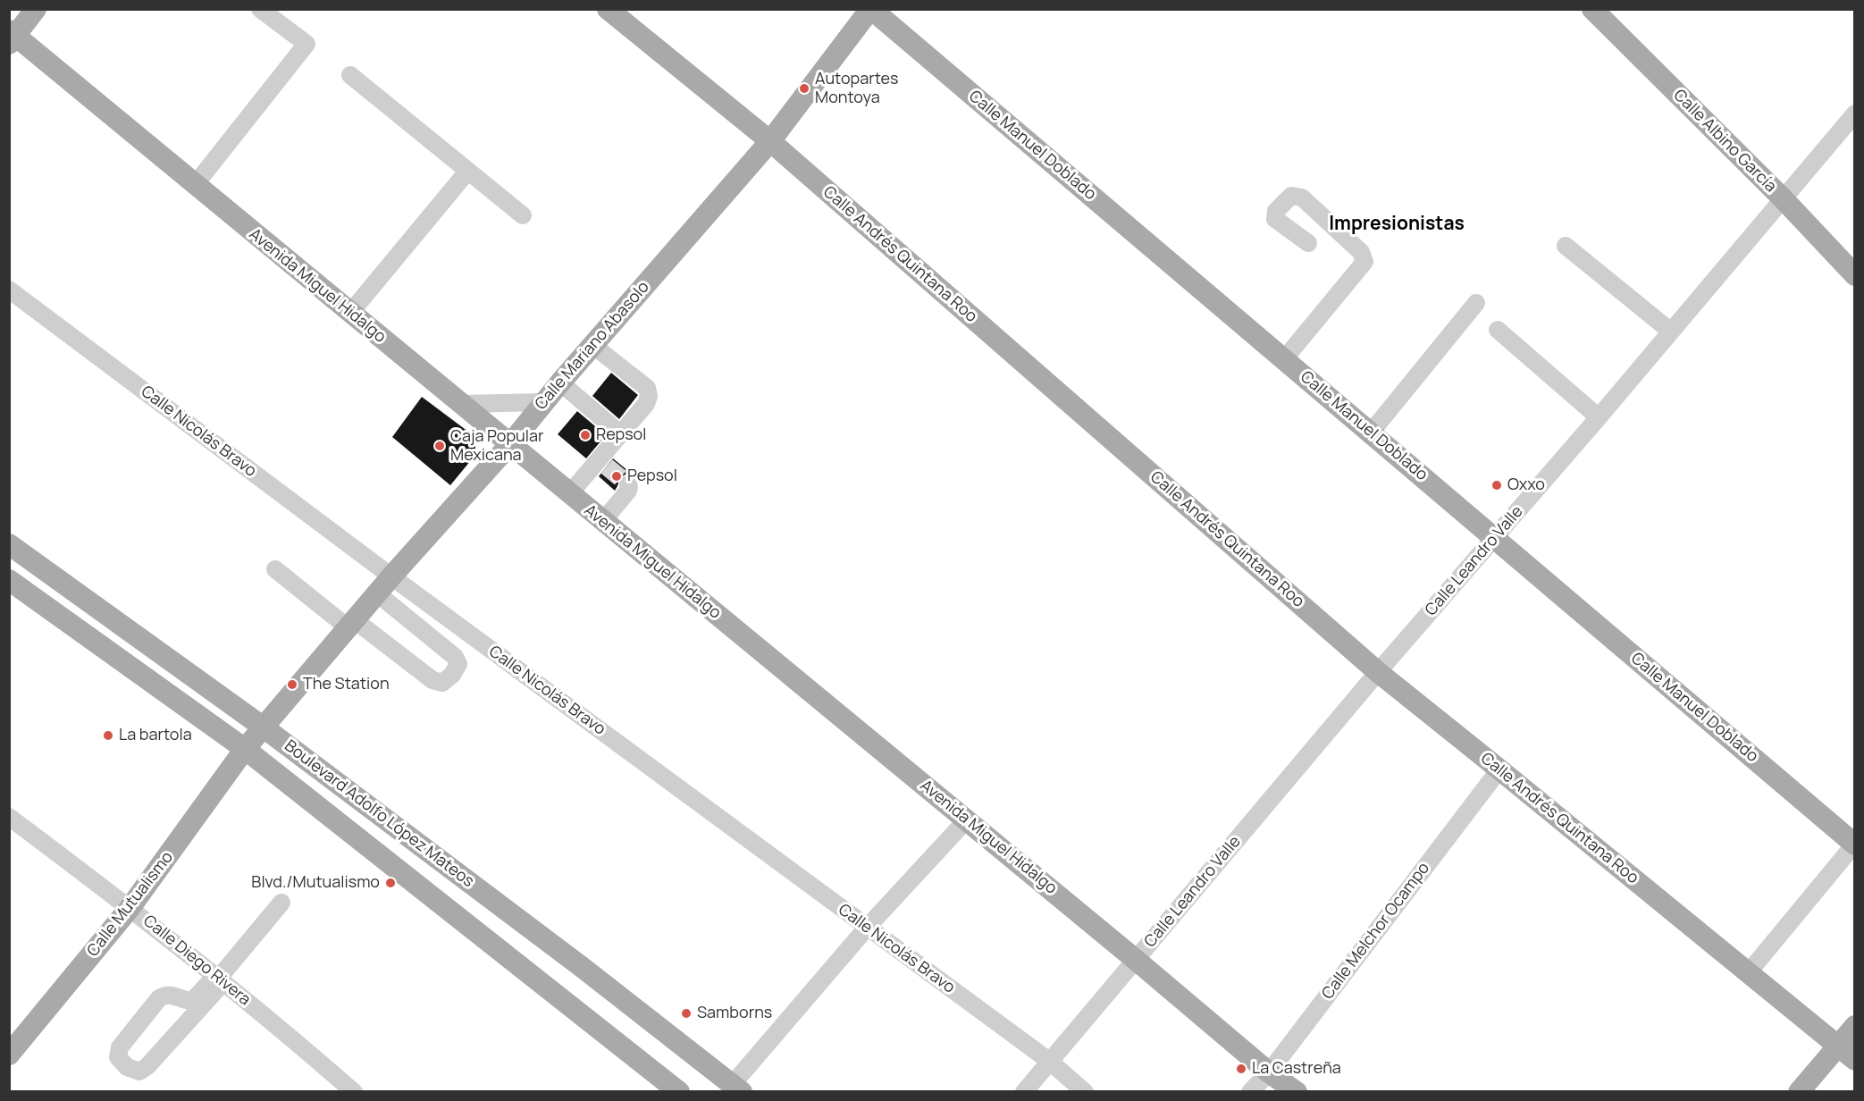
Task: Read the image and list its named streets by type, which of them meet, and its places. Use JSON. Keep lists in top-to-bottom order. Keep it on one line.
{"streets":{"main road":["Calle Albino García","Calle Manuel Doblado","Calle Andrés Quintana Roo","Avenida Miguel Hidalgo","Calle Mariano Abasolo","Boulevard Adolfo López Mateos","Calle Mutualismo"],"street":["Calle Nicolás Bravo","Calle Leandro Valle","Calle Melchor Ocampo","Calle Diego Rivera"]},"crossings":[["Calle Albino García","Calle Leandro Valle"],["Calle Manuel Doblado","Calle Mariano Abasolo"],["Calle Manuel Doblado","Calle Leandro Valle"],["Calle Andrés Quintana Roo","Calle Mariano Abasolo"],["Calle Andrés Quintana Roo","Calle Leandro Valle"],["Calle Andrés Quintana Roo","Calle Melchor Ocampo"],["Avenida Miguel Hidalgo","Calle Mariano Abasolo"],["Avenida Miguel Hidalgo","Calle Leandro Valle"],["Avenida Miguel Hidalgo","Calle Melchor Ocampo"],["Calle Mariano Abasolo","Calle Nicolás Bravo"],["Calle Mariano Abasolo","Boulevard Adolfo López Mateos"],["Calle Mariano Abasolo","Calle Mutualismo"],["Calle Nicolás Bravo","Calle Leandro Valle"],["Boulevard Adolfo López Mateos","Calle Mutualismo"],["Calle Mutualismo","Calle Diego Rivera"]],"districts":["Impresionistas"],"places":["Autopartes Montoya","Repsol","Caja Popular Mexicana","Pepsol","Oxxo","The Station","La bartola","Blvd./Mutualismo","Samborns","La Castreña"]}
